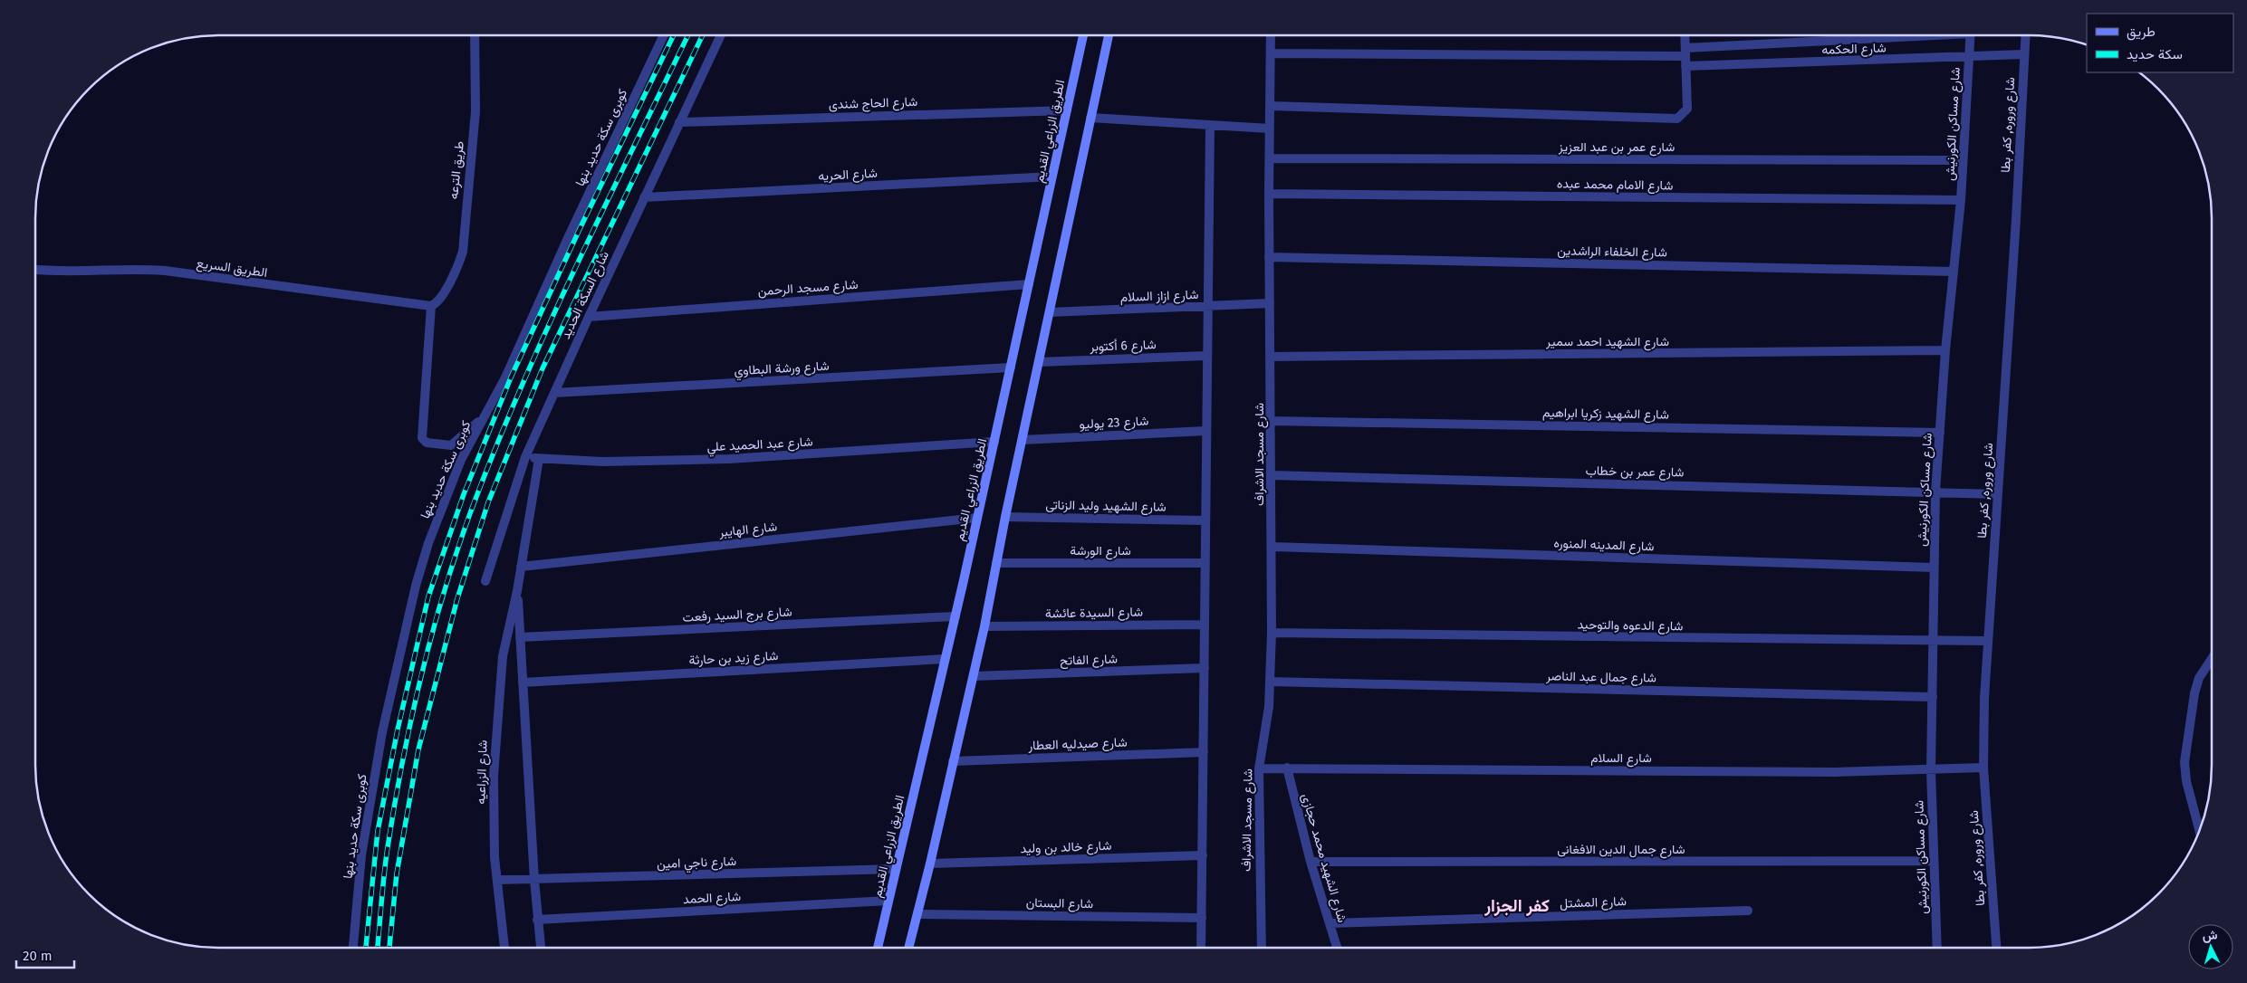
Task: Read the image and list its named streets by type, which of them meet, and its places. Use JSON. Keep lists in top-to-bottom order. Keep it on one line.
{"streets":{"main road":["الطريق الزراعي القديم"],"street":["شارع الحكمه","شارع الحاج شندى","شارع مساكن الكورنيش","شارع وروره, كفر بطا","كوبرى سكة حديد بنها","شارع عمر بن عبد العزيز","طريق الترعه","شارع الحريه","شارع الامام محمد عبده","شارع الخلفاء الراشدين","الطريق السريع","شارع مسجد الرحمن","شارع السكة الحديد","شارع ازاز السلام","شارع الشهيد احمد سمير","شارع 6 أكتوبر","شارع ورشة البطاوي","شارع الشهيد زكريا ابراهيم","شارع 23 يوليو","شارع عبد الحميد علي","شارع مسجد الاشراف","شارع عمر بن خطاب","شارع الشهيد وليد الزناتى","شارع الهايبر","شارع المدينه المنوره","شارع الورشة","شارع السيدة عائشة","شارع برج السيد رفعت","شارع الدعوه والتوحيد","شارع زيد بن حارثة","شارع الفاتح","شارع جمال عبد الناصر","شارع صيدليه العطار","شارع السلام","شارع الزراعيه","شارع خالد بن وليد","شارع جمال الدين الافغانى","شارع الشهيد محمد حجازى","شارع ناجي امين","شارع الحمد","شارع المشتل","شارع البستان"]},"crossings":[["شارع الحكمه","شارع مساكن الكورنيش"],["شارع الحكمه","شارع وروره, كفر بطا"],["شارع الحاج شندى","الطريق الزراعي القديم"],["شارع الحاج شندى","شارع السكة الحديد"],["شارع مساكن الكورنيش","شارع عمر بن عبد العزيز"],["شارع مساكن الكورنيش","شارع الامام محمد عبده"],["شارع مساكن الكورنيش","شارع الخلفاء الراشدين"],["شارع مساكن الكورنيش","شارع الشهيد احمد سمير"],["شارع مساكن الكورنيش","شارع الشهيد زكريا ابراهيم"],["شارع مساكن الكورنيش","شارع عمر بن خطاب"],["شارع مساكن الكورنيش","شارع المدينه المنوره"],["شارع مساكن الكورنيش","شارع الدعوه والتوحيد"],["شارع مساكن الكورنيش","شارع جمال عبد الناصر"],["شارع مساكن الكورنيش","شارع السلام"],["شارع مساكن الكورنيش","شارع جمال الدين الافغانى"],["شارع وروره, كفر بطا","شارع عمر بن خطاب"],["شارع وروره, كفر بطا","شارع الدعوه والتوحيد"],["شارع وروره, كفر بطا","شارع السلام"],["الطريق الزراعي القديم","شارع الحريه"],["الطريق الزراعي القديم","شارع مسجد الرحمن"],["الطريق الزراعي القديم","شارع ورشة البطاوي"],["الطريق الزراعي القديم","شارع عبد الحميد علي"],["الطريق الزراعي القديم","شارع الهايبر"],["الطريق الزراعي القديم","شارع برج السيد رفعت"],["الطريق الزراعي القديم","شارع زيد بن حارثة"],["الطريق الزراعي القديم","شارع ناجي امين"],["الطريق الزراعي القديم","شارع الحمد"],["شارع عمر بن عبد العزيز","شارع مسجد الاشراف"],["طريق الترعه","الطريق السريع"],["شارع الحريه","شارع السكة الحديد"],["شارع الامام محمد عبده","شارع مسجد الاشراف"],["شارع الخلفاء الراشدين","شارع مسجد الاشراف"],["شارع مسجد الرحمن","شارع السكة الحديد"],["شارع السكة الحديد","شارع ورشة البطاوي"],["شارع السكة الحديد","شارع عبد الحميد علي"],["شارع ازاز السلام","شارع مسجد الاشراف"],["شارع الشهيد احمد سمير","شارع مسجد الاشراف"],["شارع الشهيد زكريا ابراهيم","شارع مسجد الاشراف"],["شارع عبد الحميد علي","شارع الزراعيه"],["شارع مسجد الاشراف","شارع عمر بن خطاب"],["شارع مسجد الاشراف","شارع المدينه المنوره"],["شارع مسجد الاشراف","شارع الدعوه والتوحيد"],["شارع مسجد الاشراف","شارع جمال عبد الناصر"],["شارع مسجد الاشراف","شارع السلام"],["شارع الهايبر","شارع الزراعيه"],["شارع برج السيد رفعت","شارع الزراعيه"],["شارع زيد بن حارثة","شارع الزراعيه"],["شارع السلام","شارع الشهيد محمد حجازى"],["شارع الزراعيه","شارع ناجي امين"],["شارع الزراعيه","شارع الحمد"],["شارع جمال الدين الافغانى","شارع الشهيد محمد حجازى"],["شارع الشهيد محمد حجازى","شارع المشتل"]],"districts":["كفر الجزار"],"legend":["طريق","سكة حديد"],"scale_bar":"20 m","north":"top"}
